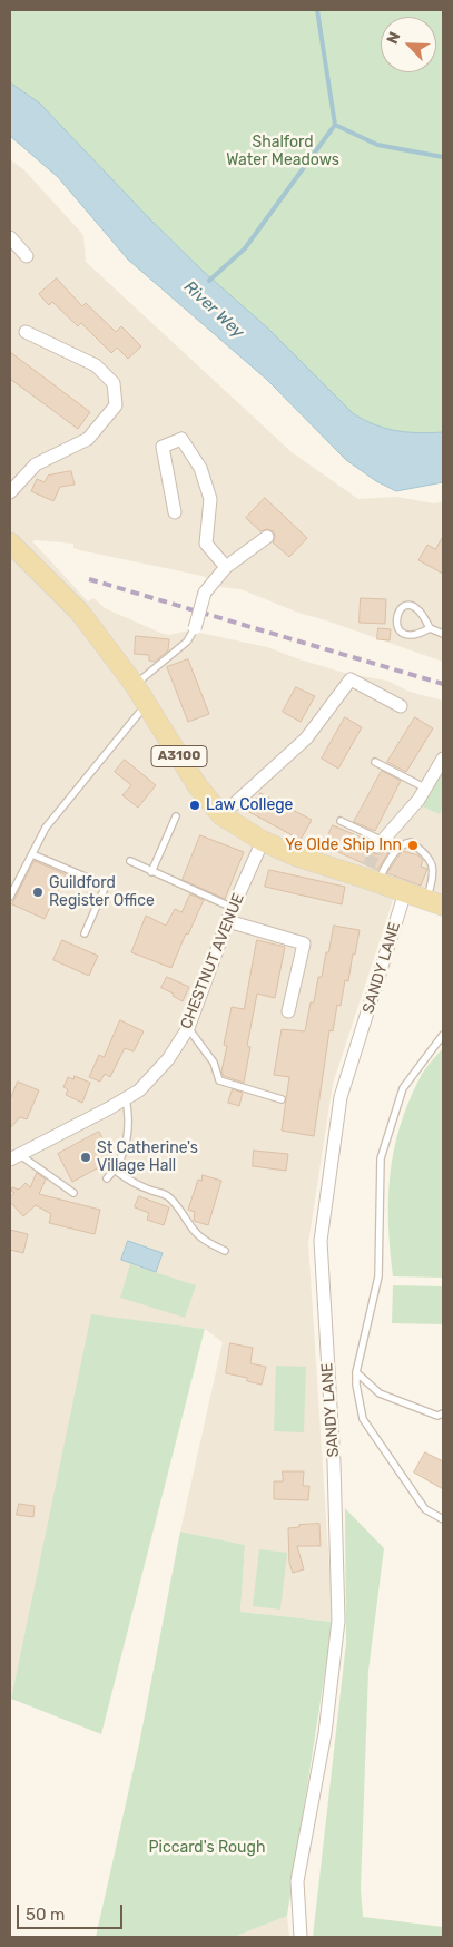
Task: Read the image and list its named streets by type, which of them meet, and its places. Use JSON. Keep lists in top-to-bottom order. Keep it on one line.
{"streets":{"main road":["A3100"],"street":["CHESTNUT AVENUE","SANDY LANE"]},"crossings":[["A3100","CHESTNUT AVENUE"],["A3100","SANDY LANE"]],"water":["River Wey"],"parks":["Shalford Water Meadows","Piccard's Rough"],"places":["Law College","Ye Olde Ship Inn","Guildford Register Office","St Catherine's Village Hall"],"scale_bar":"50 m","north":"top left"}
